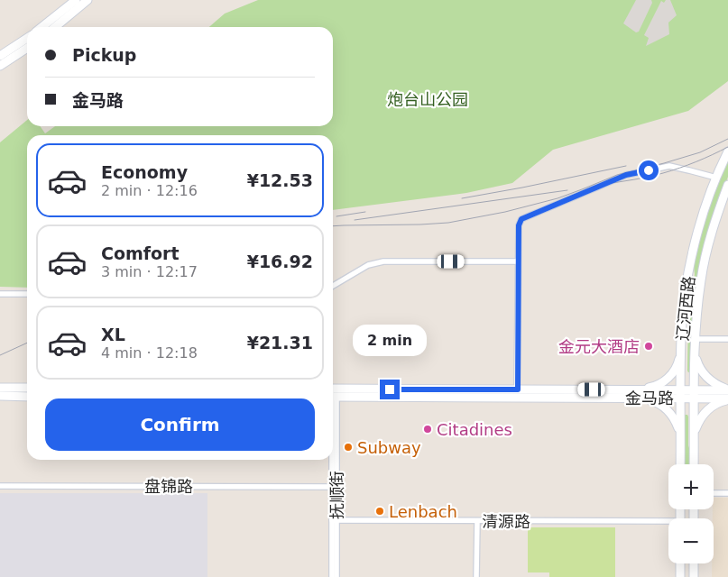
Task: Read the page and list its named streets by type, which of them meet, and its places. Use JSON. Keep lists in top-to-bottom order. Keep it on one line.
{"streets":{"main road":["辽河西路","金马路"],"street":["盘锦路","抚顺街","清源路"]},"crossings":[["辽河西路","金马路"],["盘锦路","抚顺街"],["抚顺街","清源路"]],"parks":["炮台山公园"],"places":["金元大酒店","Citadines","Subway","Lenbach"],"page":{"banner":["Pickup","金马路"],"list":[{"name":"Economy","note":"2 min · 12:16","value":"¥12.53"},{"name":"Comfort","note":"3 min · 12:17","value":"¥16.92"},{"name":"XL","note":"4 min · 12:18","value":"¥21.31"}],"bubble":"2 min","buttons":"Confirm","map_buttons":["+","−"]}}
